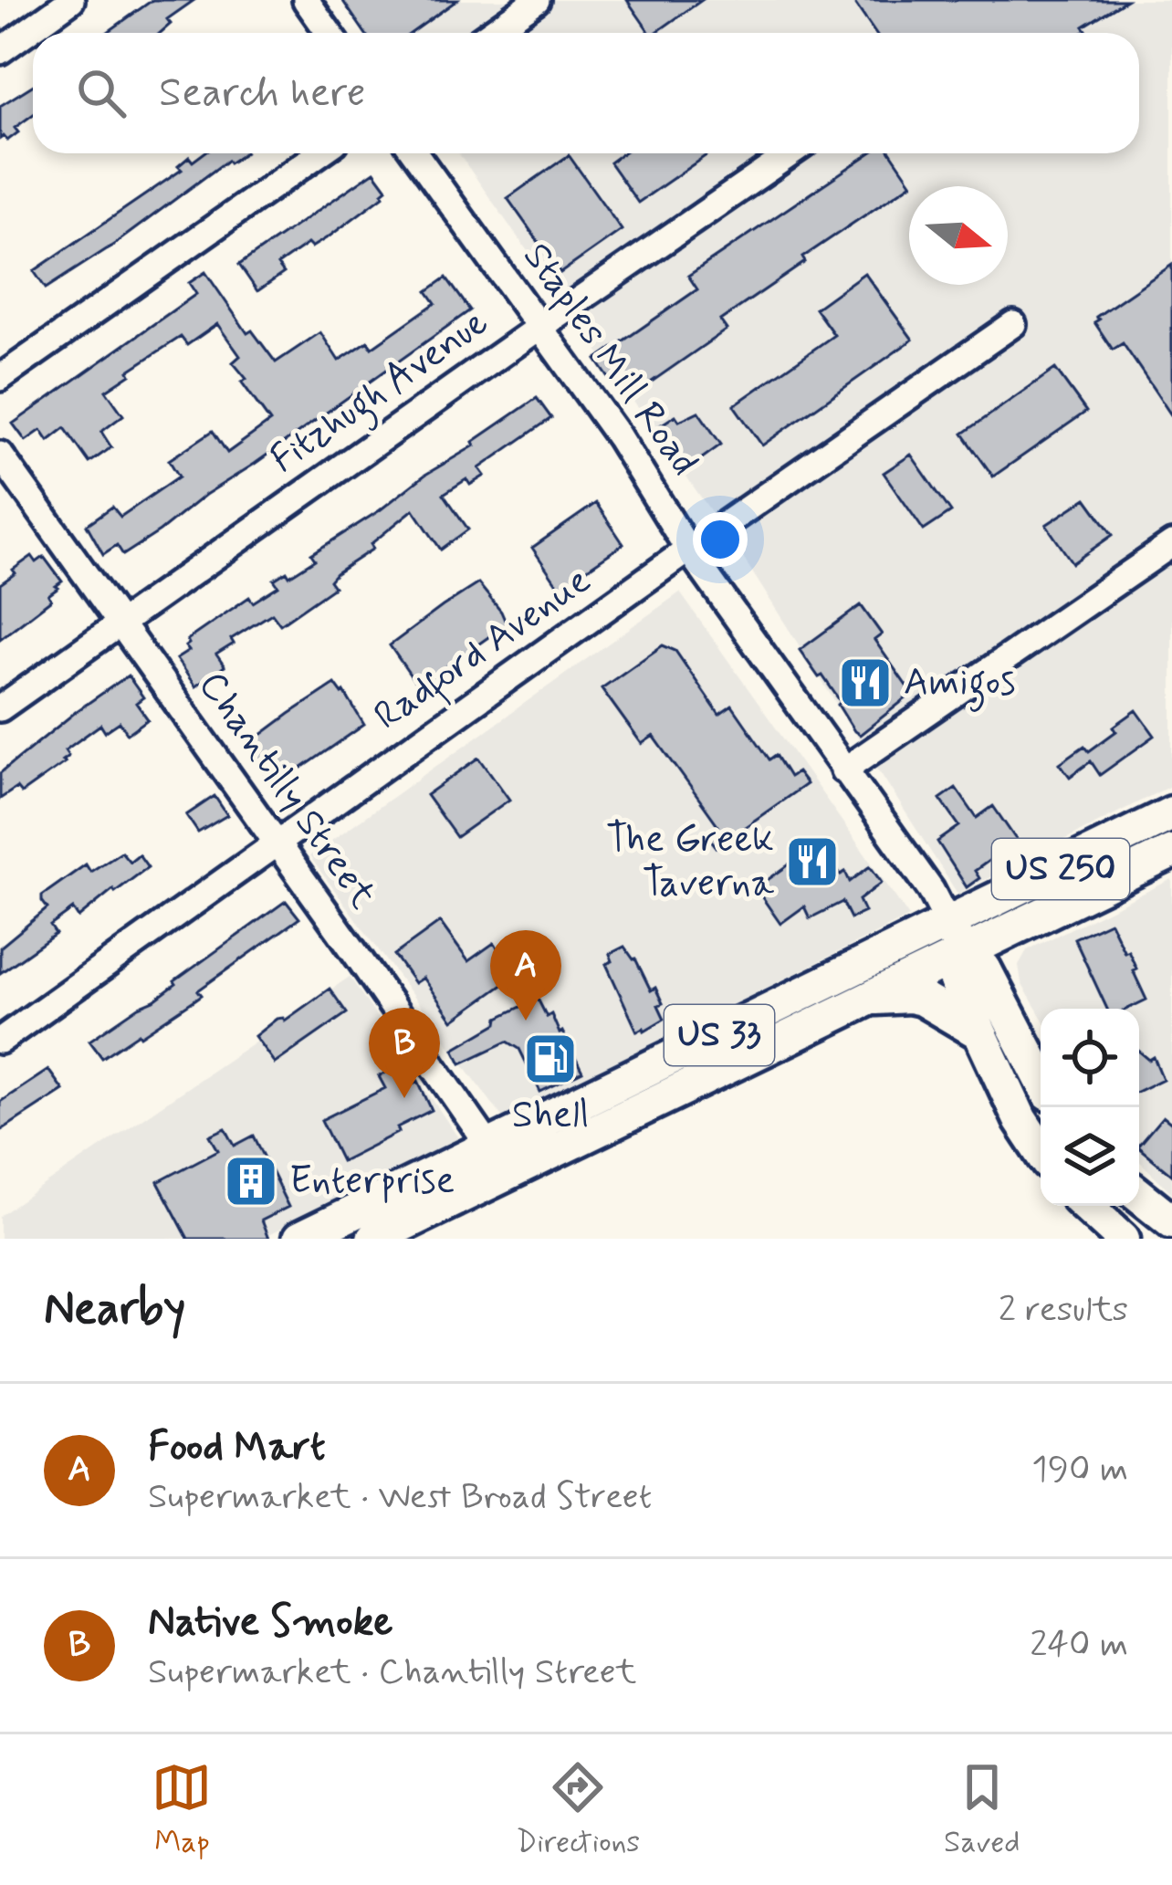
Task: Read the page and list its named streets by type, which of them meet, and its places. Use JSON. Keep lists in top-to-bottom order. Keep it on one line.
{"streets":{"main road":["Staples Mill Road","US 250","US 33"],"street":["Fitzhugh Avenue","Radford Avenue","Chantilly Street"]},"crossings":[["Staples Mill Road","Fitzhugh Avenue"],["Staples Mill Road","Radford Avenue"],["Staples Mill Road","US 250"],["Staples Mill Road","US 33"],["Fitzhugh Avenue","Chantilly Street"],["Radford Avenue","Chantilly Street"],["Chantilly Street","US 33"],["US 250","US 33"]],"places":{"restaurant":["Amigos","The Greek Taverna"],"fuel station":["Shell"],"building":["Enterprise"]},"north":"right","page":{"search":"Search here","pins":["A","B"],"heading":["Nearby","2 results"],"list":[{"mark":"A","name":"Food Mart","note":"Supermarket · West Broad Street","value":"190 m"},{"mark":"B","name":"Native Smoke","note":"Supermarket · Chantilly Street","value":"240 m"}],"nav":["Map","Directions","Saved"]}}
